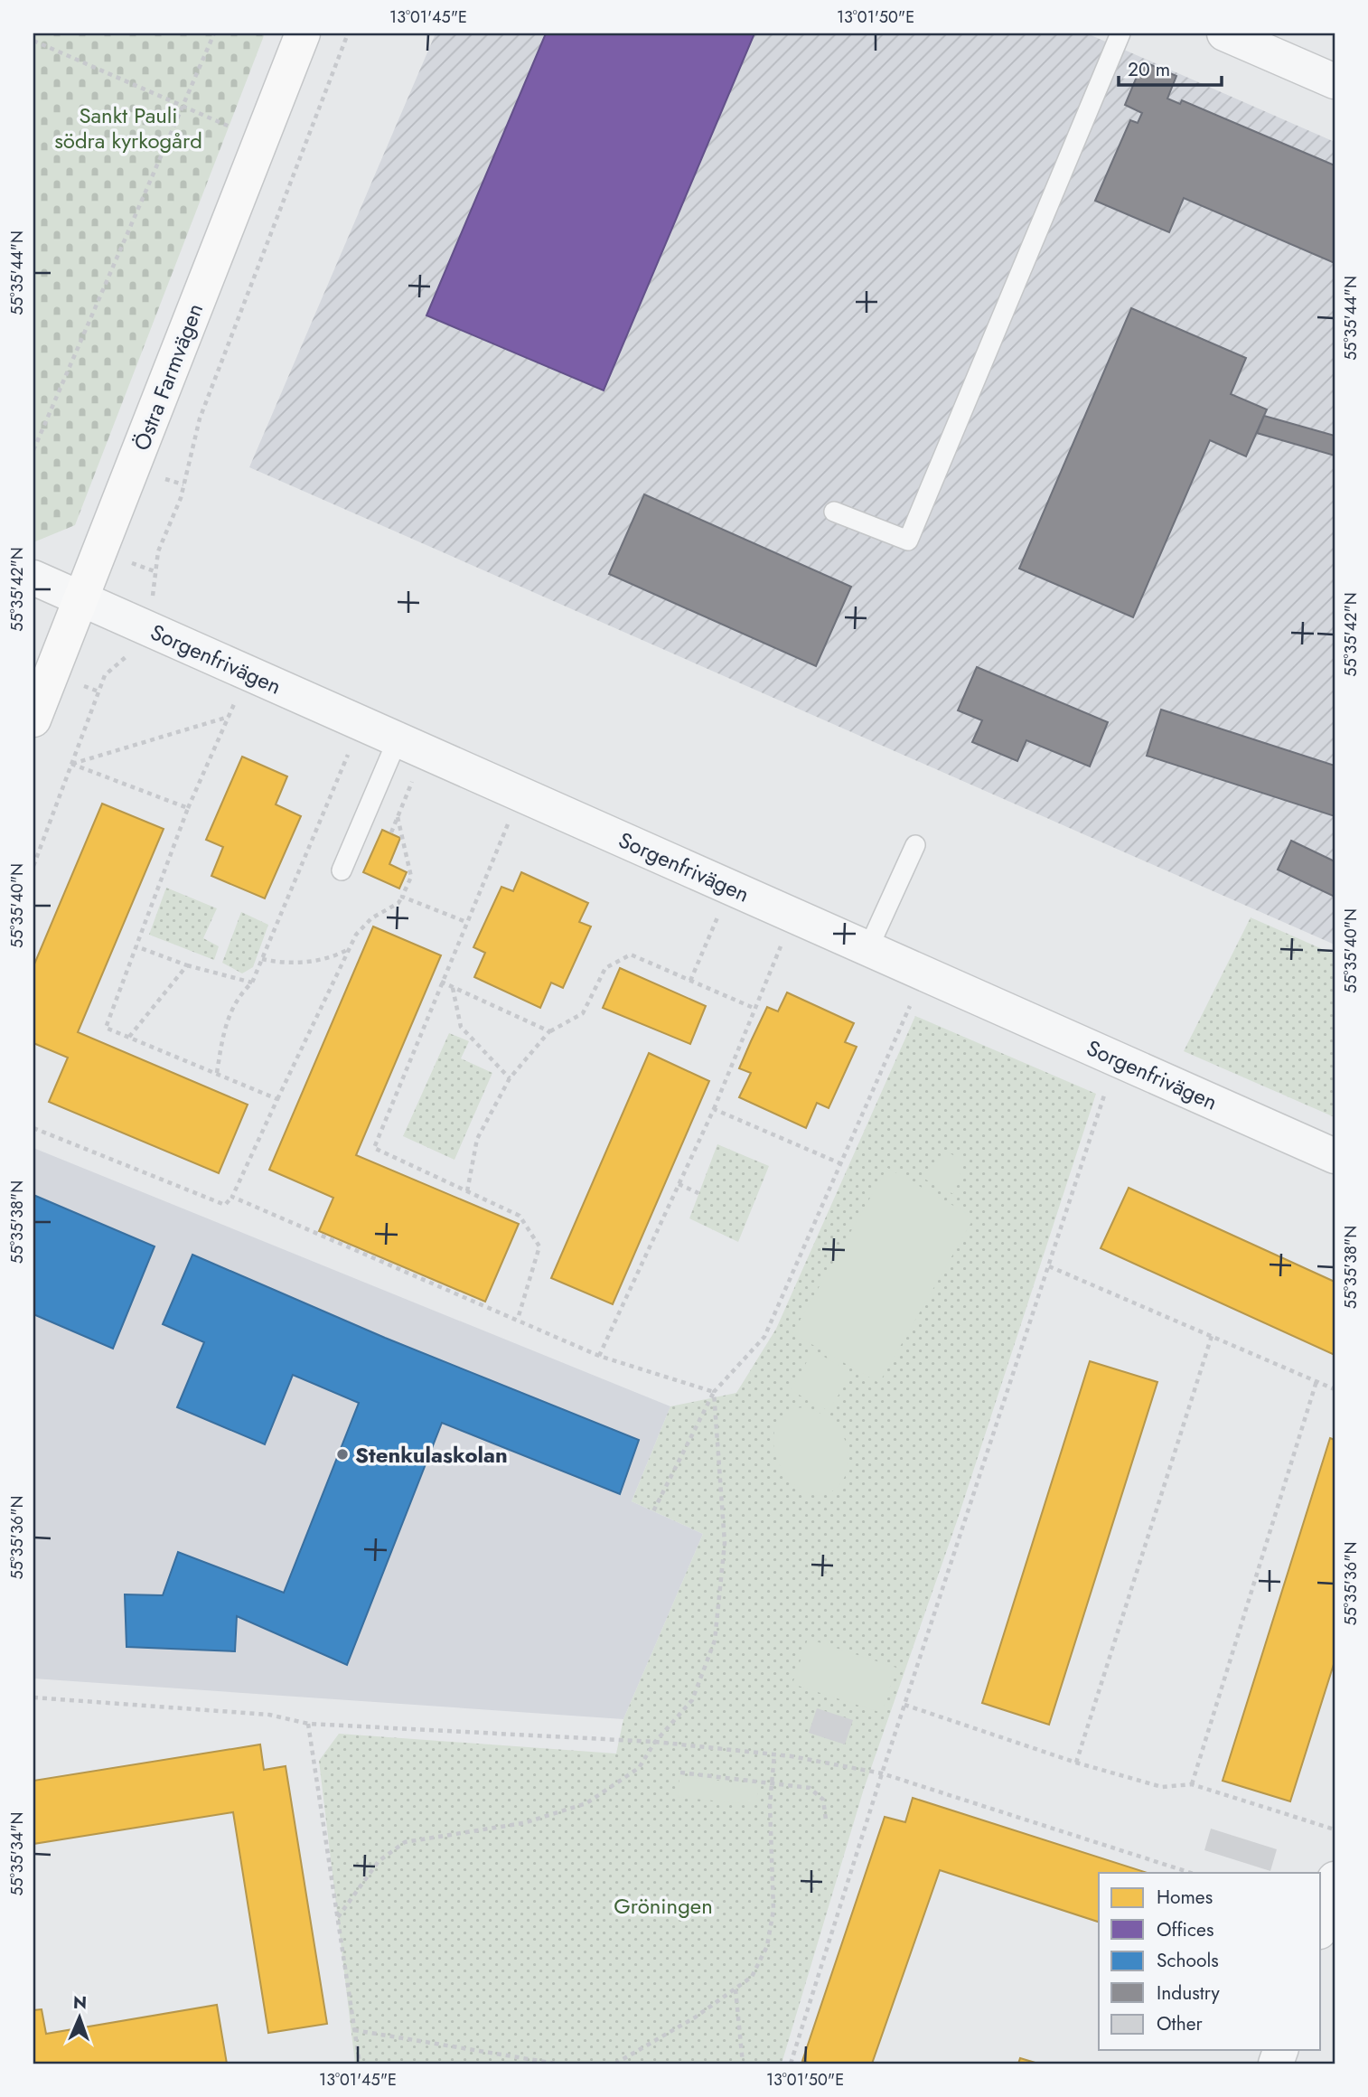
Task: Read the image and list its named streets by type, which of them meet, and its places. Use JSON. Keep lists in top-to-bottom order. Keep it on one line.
{"streets":{"street":["Östra Farmvägen","Sorgenfrivägen"]},"crossings":[["Östra Farmvägen","Sorgenfrivägen"]],"parks":["Sankt Pauli södra kyrkogård","Gröningen"],"places":["Stenkulaskolan"],"legend":["Homes","Offices","Schools","Industry","Other"],"scale_bar":"20 m","north":"top","coordinates":["13°01'45\"E","13°01'50\"E","55°35'44\"N","55°35'42\"N","55°35'40\"N","55°35'38\"N","55°35'36\"N","55°35'34\"N"]}
